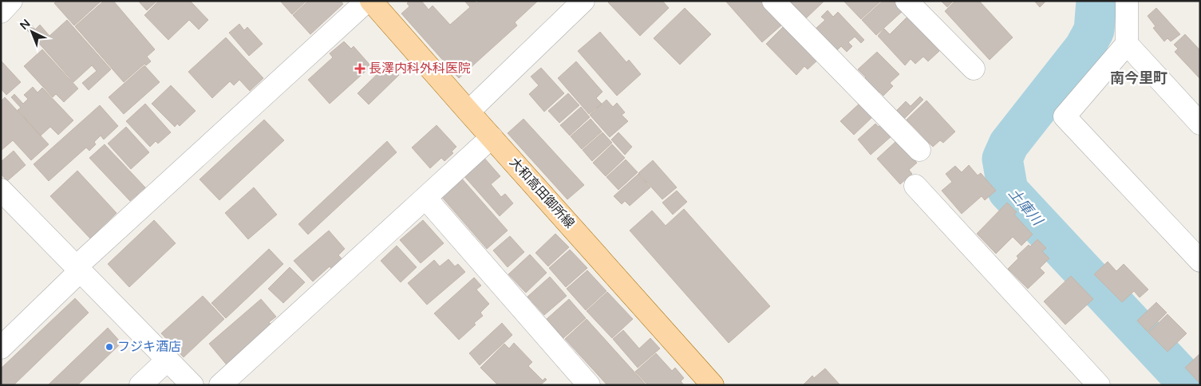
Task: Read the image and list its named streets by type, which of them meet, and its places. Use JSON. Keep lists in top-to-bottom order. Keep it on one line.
{"streets":{"main road":["大和高田御所線"]},"districts":["南今里町"],"water":["土庫川"],"places":{"health":["長澤内科外科医院"],"other":["フジキ酒店"]},"north":"top left"}
